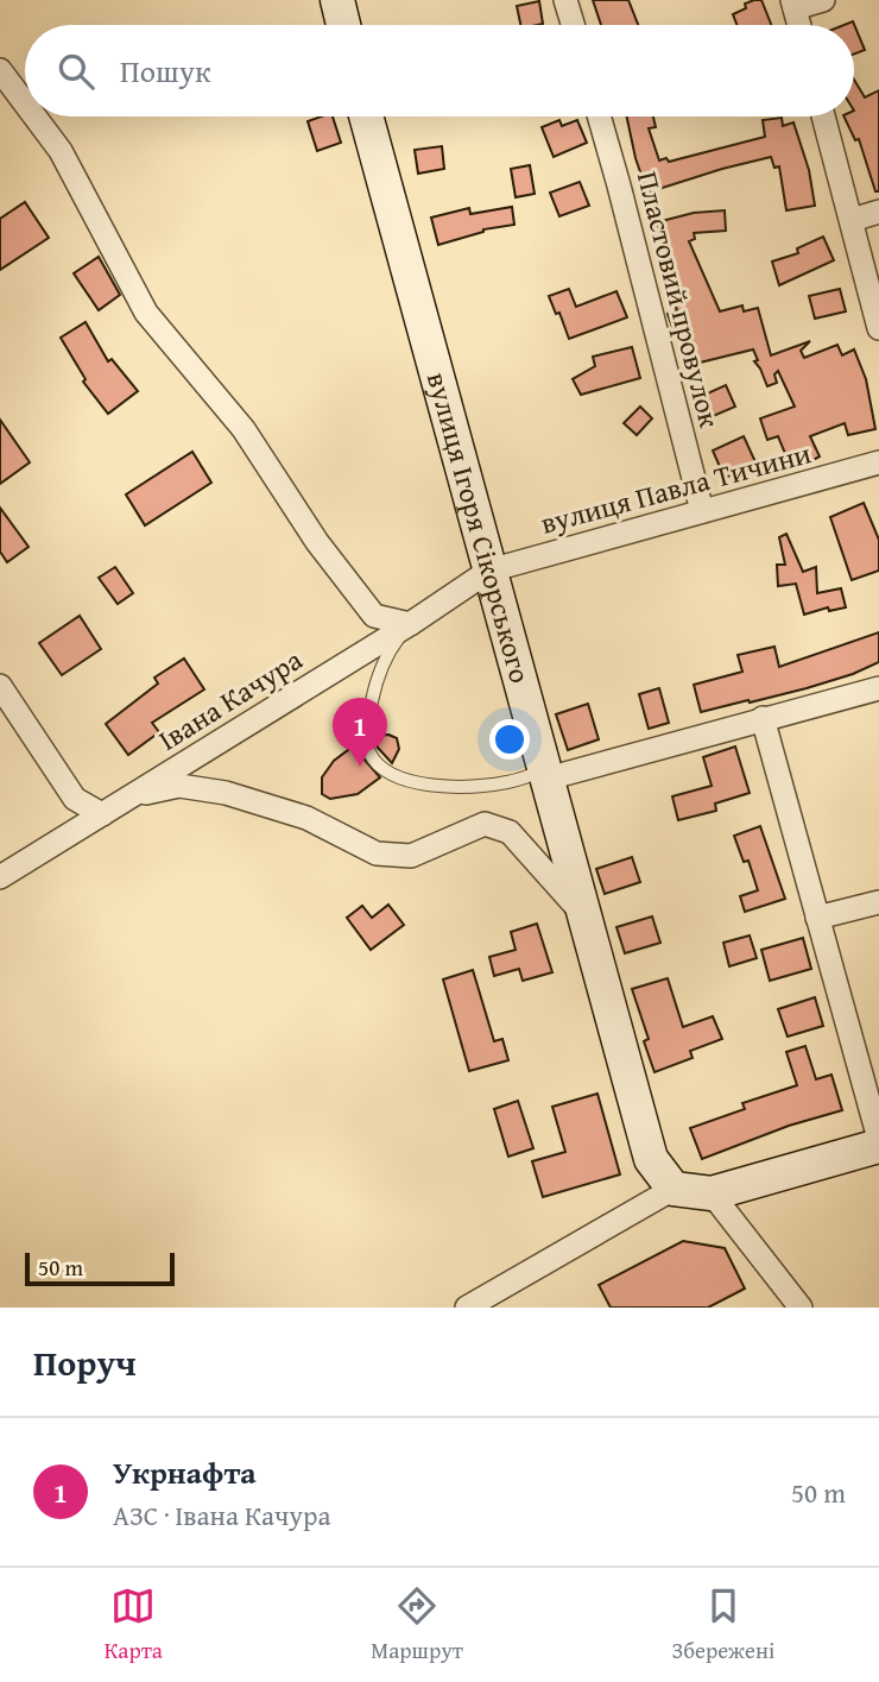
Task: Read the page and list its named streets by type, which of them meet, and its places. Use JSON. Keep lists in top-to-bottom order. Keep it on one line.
{"streets":{"main road":["вулиця Ігоря Сікорського"],"street":["Пластовий провулок","вулиця Павла Тичини","Івана Качура"]},"crossings":[["Пластовий провулок","вулиця Павла Тичини"],["вулиця Павла Тичини","вулиця Ігоря Сікорського"],["вулиця Павла Тичини","Івана Качура"],["вулиця Ігоря Сікорського","Івана Качура"]],"scale_bar":"50 m","page":{"search":"Пошук","pins":"1","scale":"50 m","heading":"Поруч","list":[{"mark":"1","name":"Укрнафта","note":"АЗС · Івана Качура","value":"50 m"}],"nav":["Карта","Маршрут","Збережені"]}}
